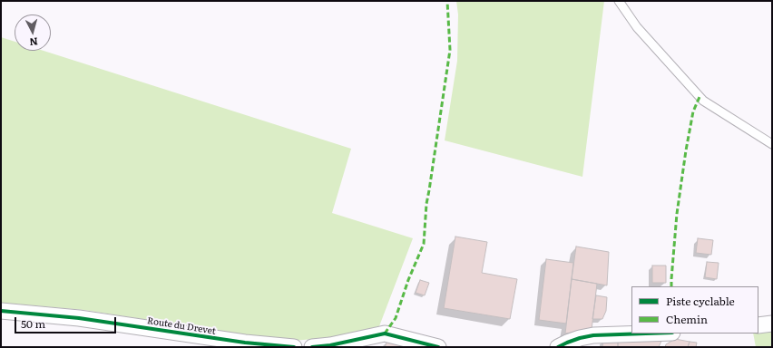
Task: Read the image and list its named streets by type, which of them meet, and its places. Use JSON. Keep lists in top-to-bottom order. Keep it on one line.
{"streets":{"street":["Route du Drevet"]},"legend":["Piste cyclable","Chemin"],"scale_bar":"50 m","north":"bottom"}
